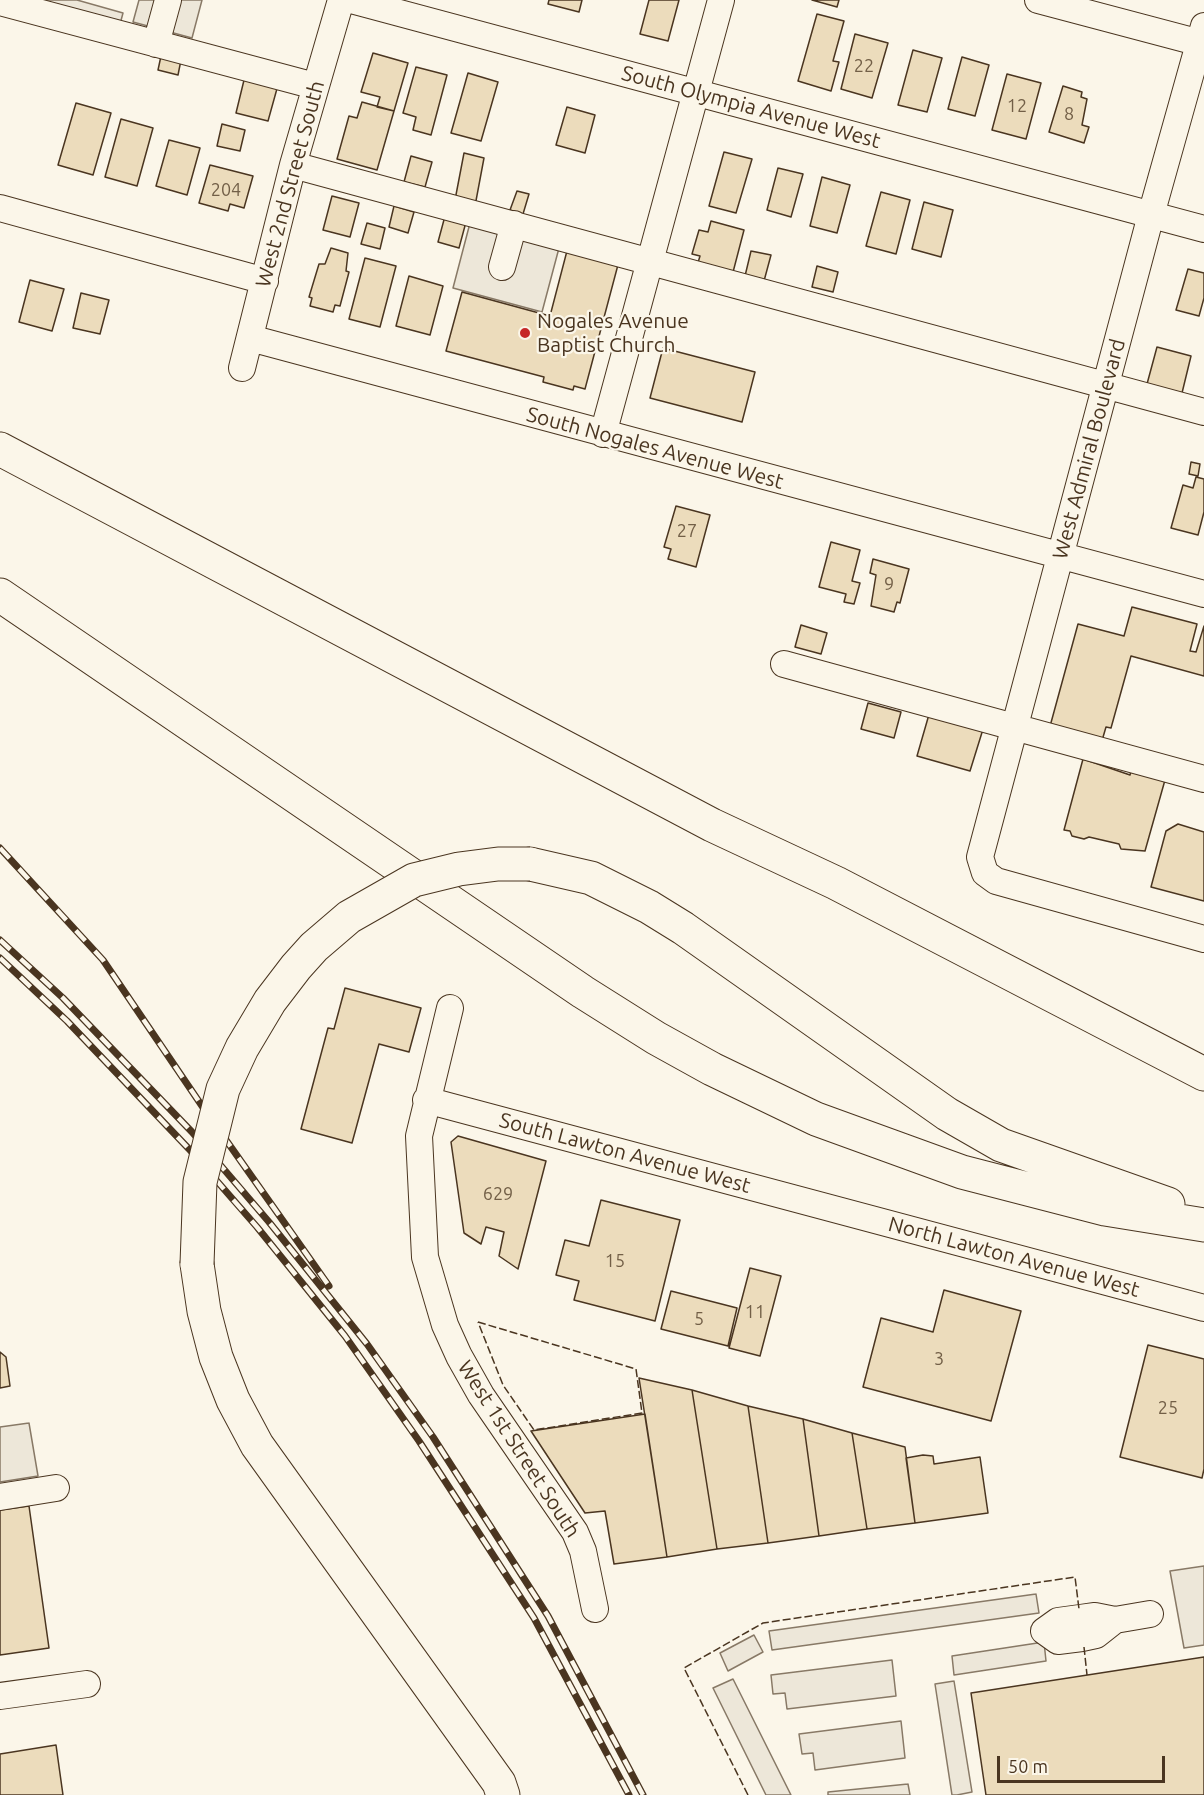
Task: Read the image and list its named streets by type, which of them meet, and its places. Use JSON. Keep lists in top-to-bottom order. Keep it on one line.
{"streets":{"street":["South Olympia Avenue West","West 2nd Street South","South Nogales Avenue West","West Admiral Boulevard","South Lawton Avenue West","North Lawton Avenue West","West 1st Street South"]},"crossings":[["South Olympia Avenue West","West Admiral Boulevard"],["West 2nd Street South","South Nogales Avenue West"],["South Nogales Avenue West","West Admiral Boulevard"],["South Lawton Avenue West","North Lawton Avenue West"],["South Lawton Avenue West","West 1st Street South"]],"places":["Nogales Avenue Baptist Church"],"house_numbers":["22","12","8","204","27","9","629","15","11","5","3","25"],"scale_bar":"50 m"}
